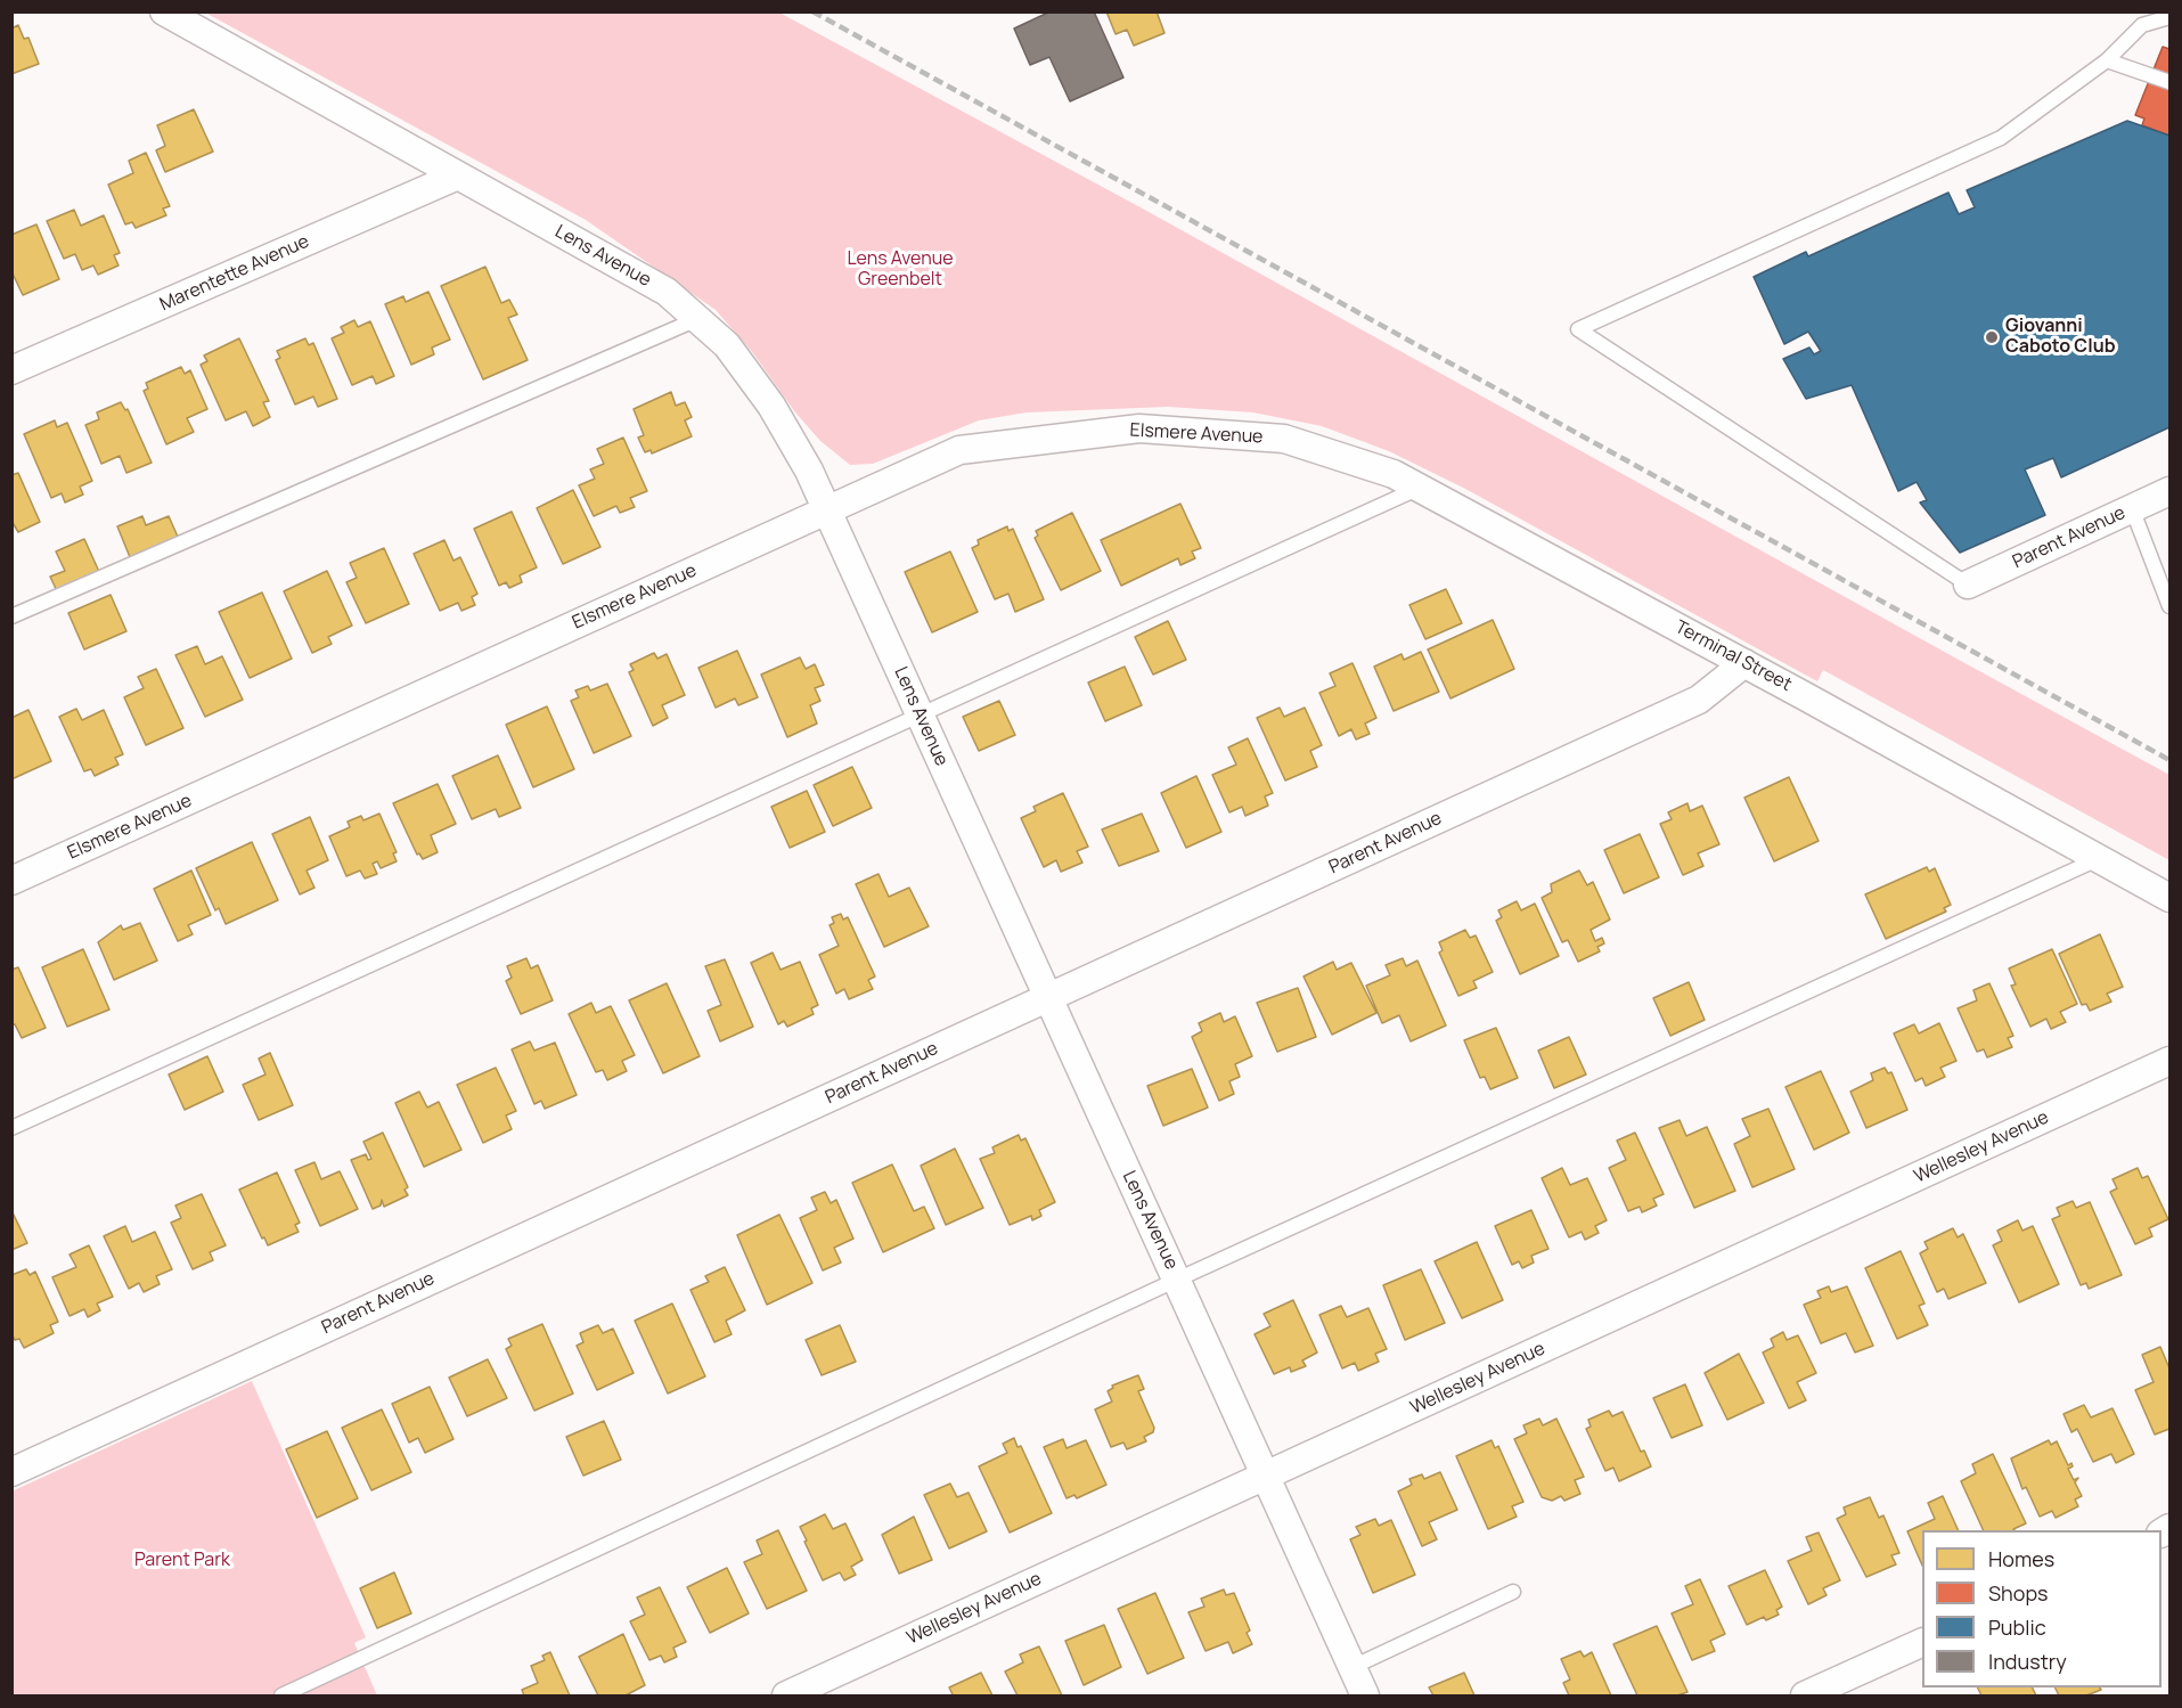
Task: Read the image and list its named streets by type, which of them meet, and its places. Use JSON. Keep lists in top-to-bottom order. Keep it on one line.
{"streets":{"street":["Lens Avenue","Marentette Avenue","Elsmere Avenue","Parent Avenue","Terminal Street","Wellesley Avenue"]},"crossings":[["Lens Avenue","Marentette Avenue"],["Lens Avenue","Elsmere Avenue"],["Lens Avenue","Parent Avenue"],["Lens Avenue","Wellesley Avenue"],["Elsmere Avenue","Terminal Street"],["Parent Avenue","Terminal Street"]],"parks":["Lens Avenue Greenbelt","Parent Park"],"places":["Giovanni Caboto Club"],"legend":["Homes","Shops","Public","Industry"]}
